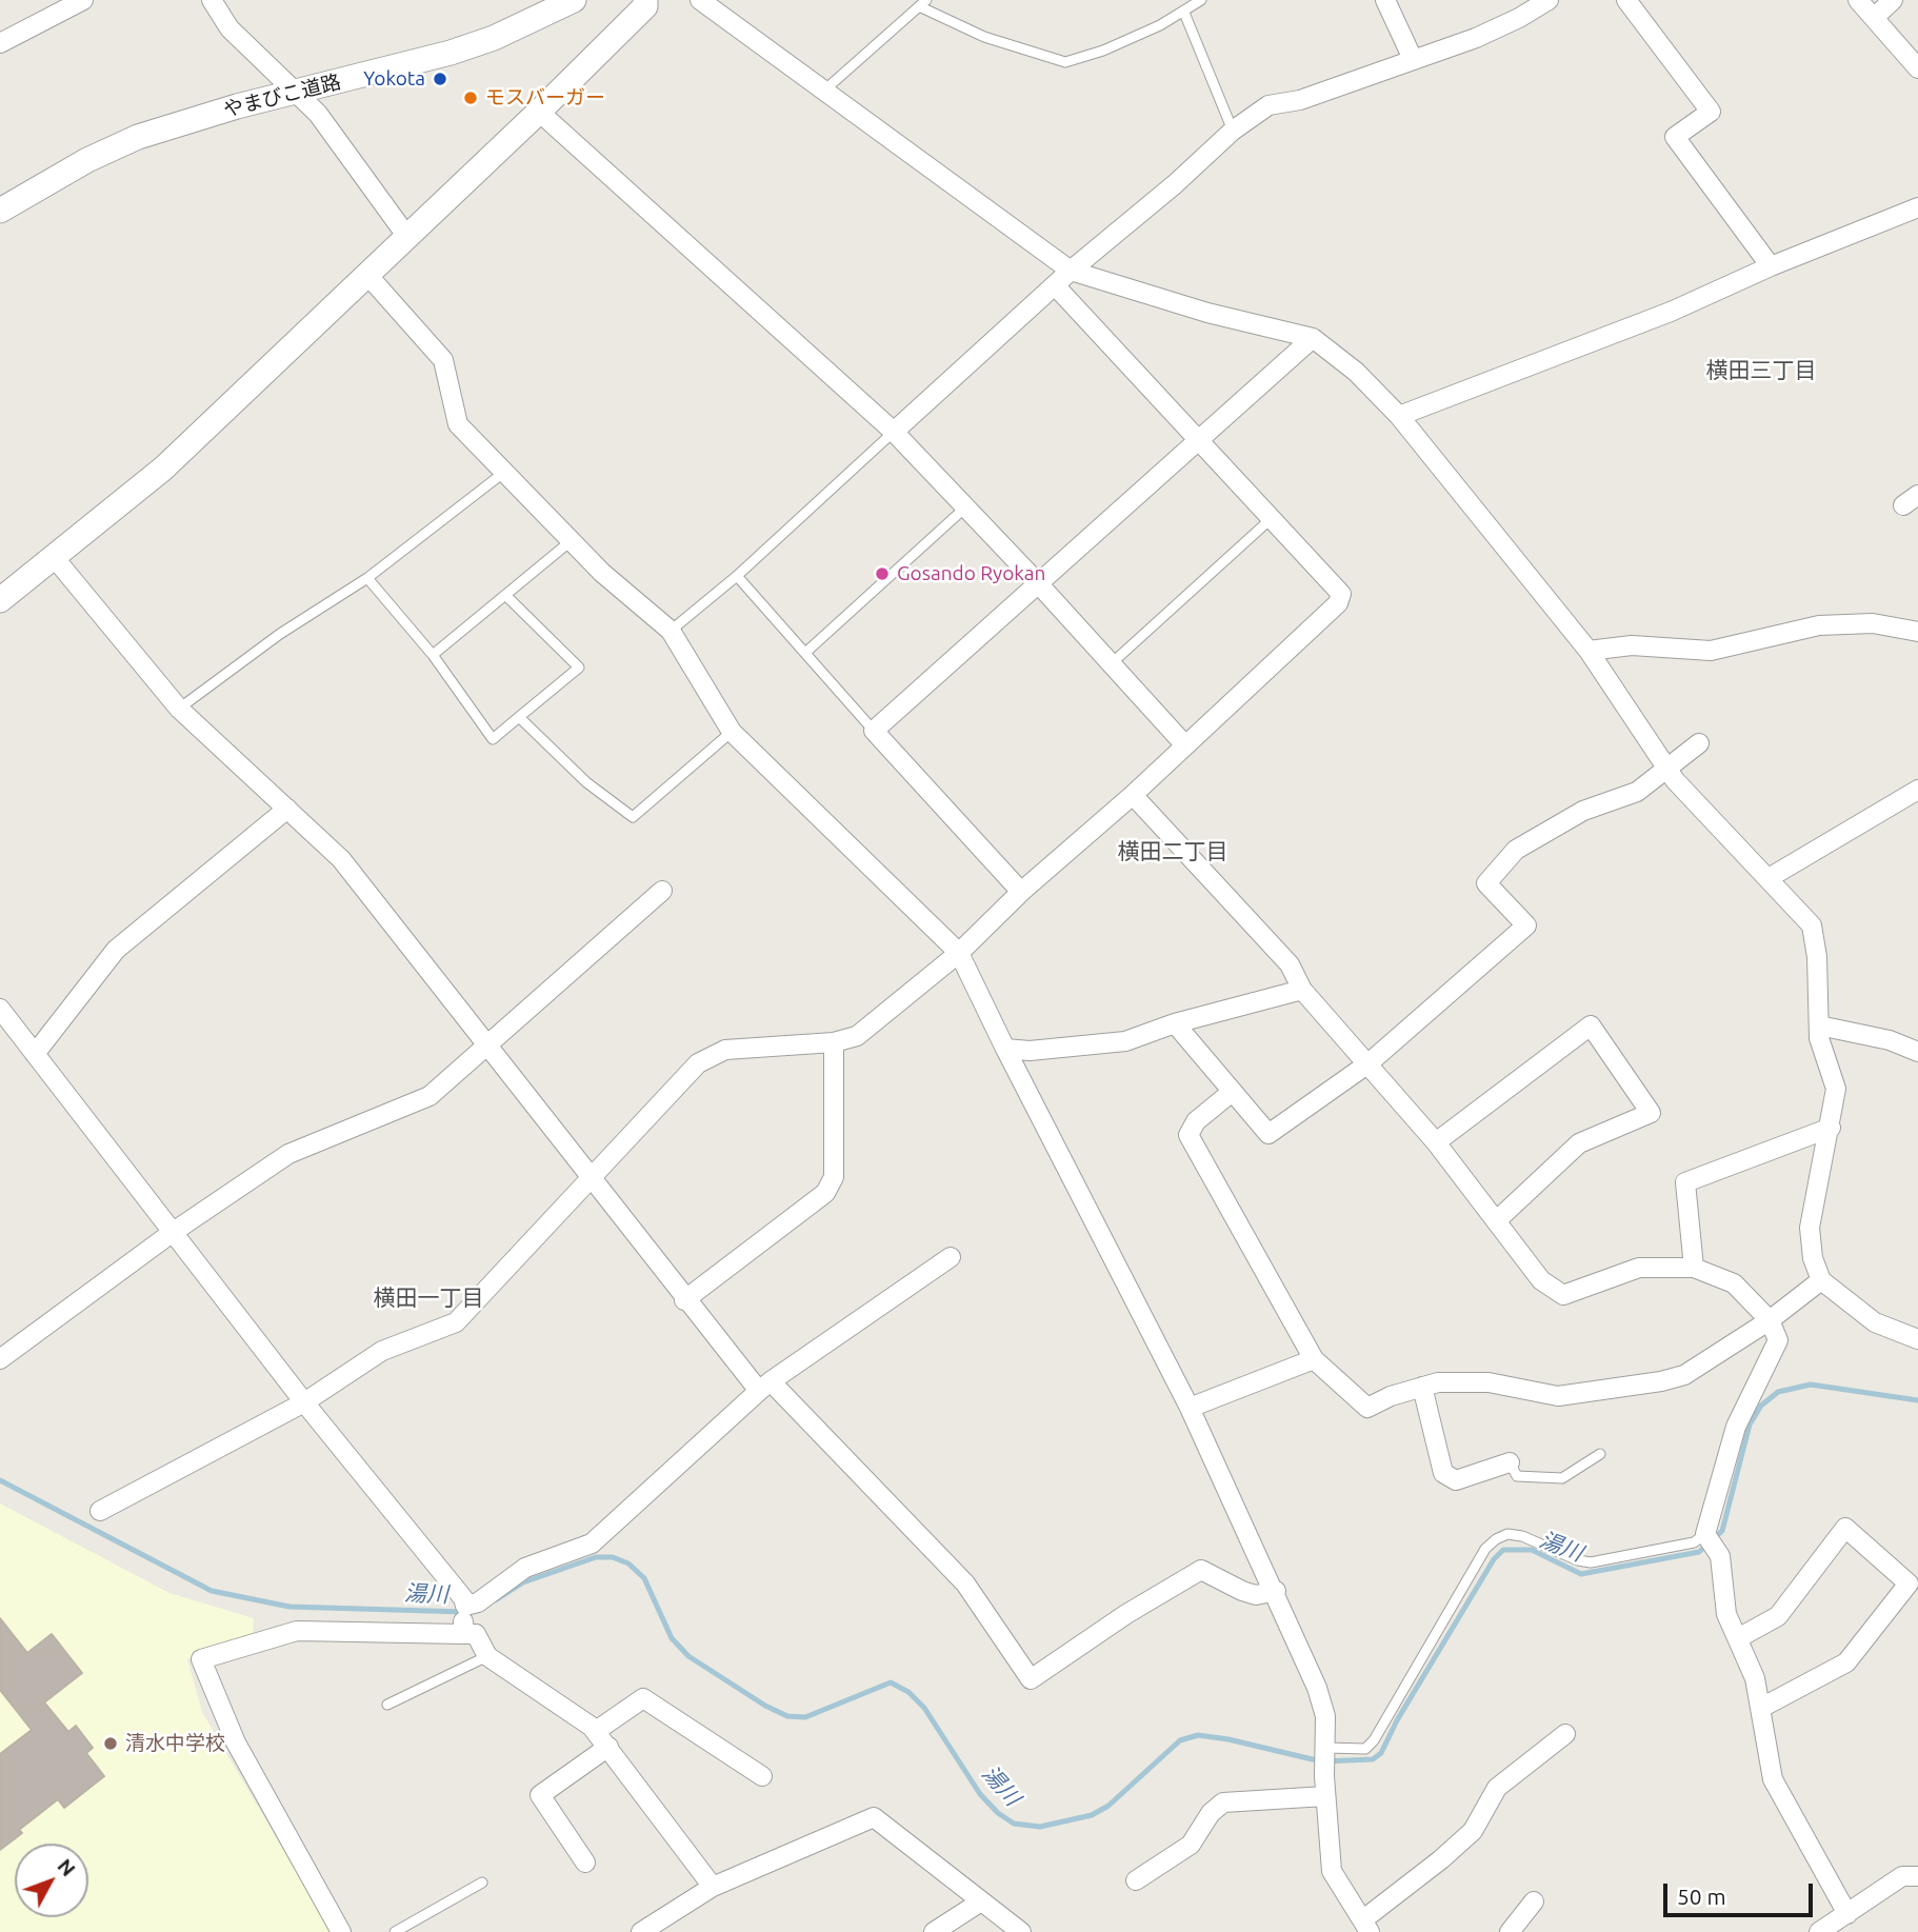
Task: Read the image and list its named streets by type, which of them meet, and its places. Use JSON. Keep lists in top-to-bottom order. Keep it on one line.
{"streets":{"street":["やまびこ道路"]},"districts":["横田三丁目","横田二丁目","横田一丁目"],"water":["湯川"],"places":["Yokota","モスバーガー","Gosando Ryokan","清水中学校"],"scale_bar":"50 m","north":"top right"}
